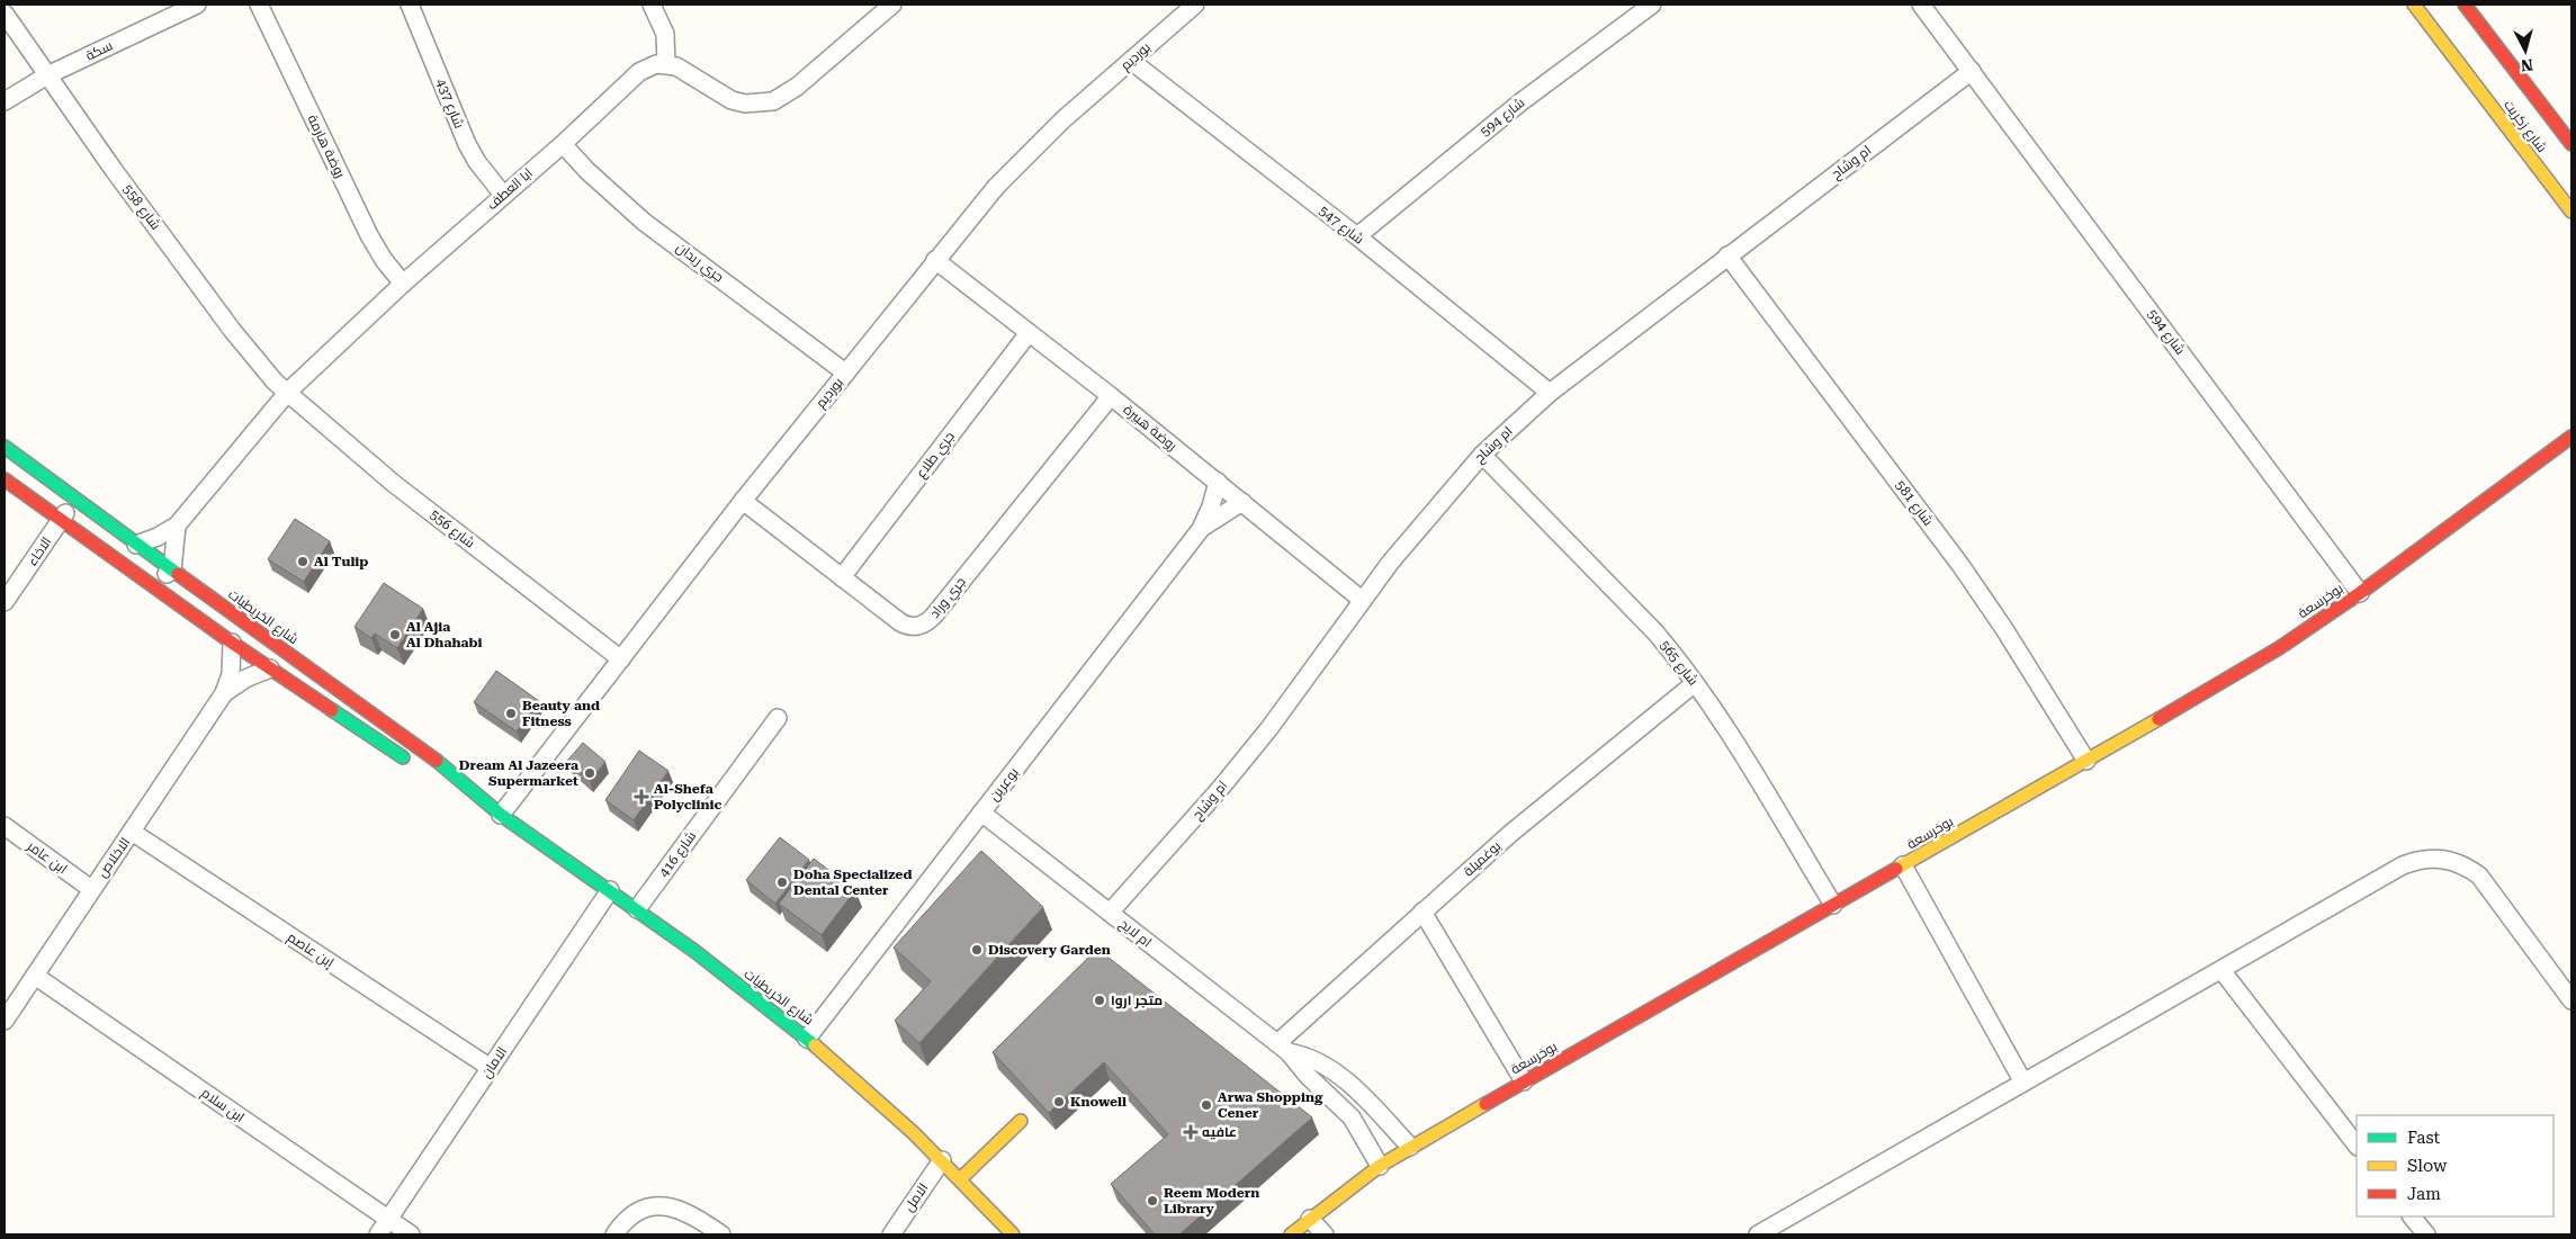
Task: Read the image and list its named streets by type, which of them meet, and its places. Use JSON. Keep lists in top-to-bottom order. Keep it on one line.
{"streets":{"street":["سكة","بورديم","شارع 437","شارع 594","شارع زكريت","روضة هارمة","ام وشاح","ابا العطف","شارع 558","شارع 547","جري ريدان","روضة هبيرة","جري طلاع","شارع 581","شارع 556","الاخاء","جري وراد","بوخرسعة","شارع الخريطيات","شارع 565","بوعرين","شارع 416","ابن عامر","الاخلاص","بوغميلة","ام لايح","إبن عاصم","الامان","ابن سلام","الامل"]},"crossings":[["سكة","شارع 558"],["بورديم","شارع 547"],["بورديم","جري ريدان"],["بورديم","روضة هبيرة"],["بورديم","شارع 556"],["بورديم","جري وراد"],["بورديم","شارع الخريطيات"],["شارع 437","ابا العطف"],["شارع 594","ام وشاح"],["شارع 594","شارع 547"],["شارع 594","بوخرسعة"],["روضة هارمة","ابا العطف"],["ام وشاح","شارع 547"],["ام وشاح","روضة هبيرة"],["ام وشاح","شارع 581"],["ام وشاح","شارع 565"],["ام وشاح","ام لايح"],["ابا العطف","شارع 558"],["ابا العطف","جري ريدان"],["ابا العطف","شارع 556"],["شارع 558","شارع 556"],["روضة هبيرة","جري طلاع"],["روضة هبيرة","جري وراد"],["روضة هبيرة","بوعرين"],["جري طلاع","جري وراد"],["شارع 581","بوخرسعة"],["الاخاء","شارع الخريطيات"],["بوخرسعة","شارع 565"],["بوخرسعة","ام لايح"],["شارع الخريطيات","بوعرين"],["شارع الخريطيات","شارع 416"],["شارع الخريطيات","الامان"],["شارع الخريطيات","الامل"],["شارع 565","بوغميلة"],["بوعرين","ام لايح"],["ابن عامر","الاخلاص"],["الاخلاص","إبن عاصم"],["الاخلاص","ابن سلام"],["بوغميلة","ام لايح"],["إبن عاصم","الامان"],["الامان","ابن سلام"]],"places":{"other":["Al Tulip","Al Ajia Al Dhahabi","Beauty and Fitness","Dream Al Jazeera Supermarket","Doha Specialized Dental Center","Discovery Garden","متجر اروا","Knowell","Arwa Shopping Cener","Reem Modern Library"],"health":["Al-Shefa Polyclinic","عافيه"]},"legend":["Fast","Slow","Jam"],"north":"bottom"}
